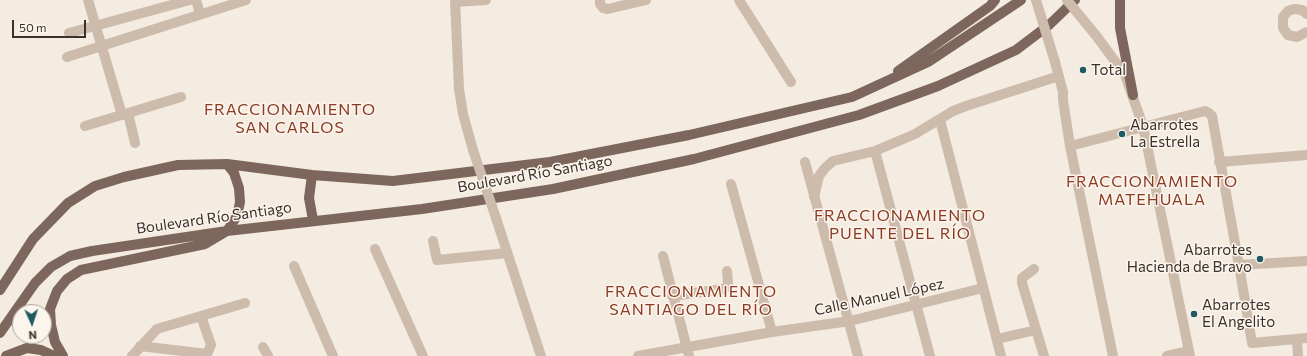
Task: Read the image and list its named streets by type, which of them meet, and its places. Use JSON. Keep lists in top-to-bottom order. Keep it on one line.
{"streets":{"main road":["Boulevard Río Santiago"],"street":["Calle Manuel López"]},"districts":["FRACCIONAMIENTO SAN CARLOS","FRACCIONAMIENTO MATEHUALA","FRACCIONAMIENTO PUENTE DEL RÍO","FRACCIONAMIENTO SANTIAGO DEL RÍO"],"places":["Total","Abarrotes La Estrella","Abarrotes Hacienda de Bravo","Abarrotes El Angelito"],"scale_bar":"50 m","north":"bottom"}
